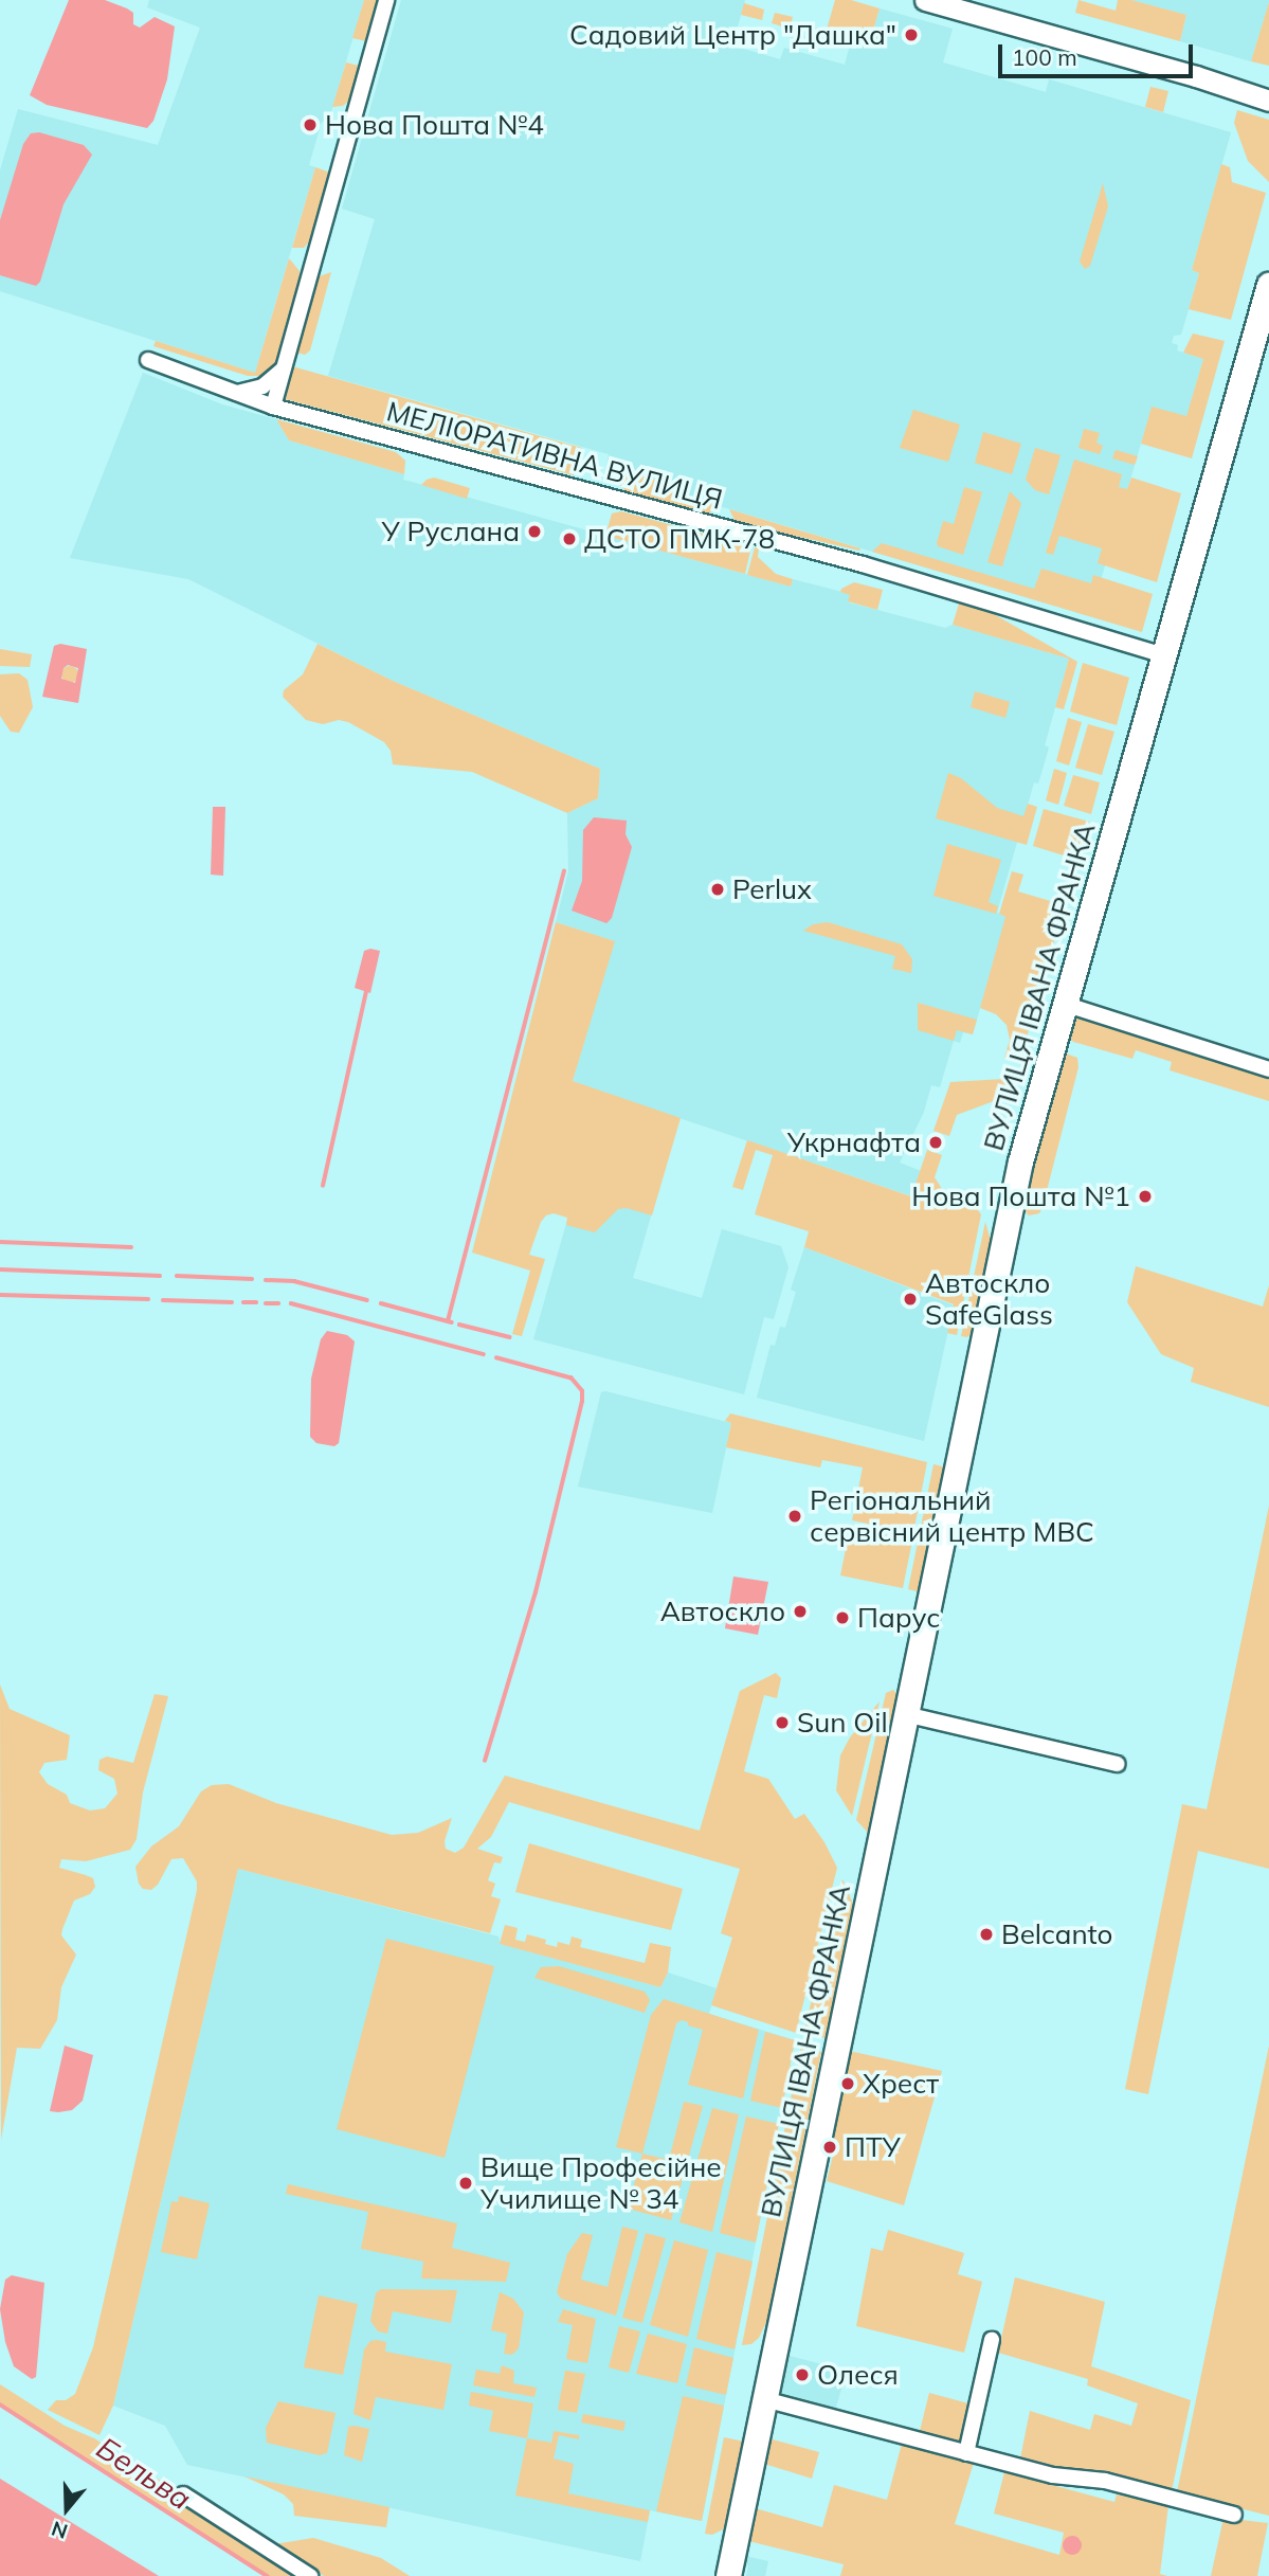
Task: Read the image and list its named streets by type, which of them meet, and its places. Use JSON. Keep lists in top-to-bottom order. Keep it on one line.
{"streets":{"main road":["ВУЛИЦЯ ІВАНА ФРАНКА"],"street":["МЕЛІОРАТИВНА ВУЛИЦЯ"]},"crossings":[["МЕЛІОРАТИВНА ВУЛИЦЯ","ВУЛИЦЯ ІВАНА ФРАНКА"]],"water":["Бельва"],"places":["Садовий Центр \"Дашка\"","Нова Пошта №4","У Руслана","ДСТО ПМК-78","Perlux","Укрнафта","Нова Пошта №1","Автоскло SafeGlass","Регіональний сервісний центр МВС","Автоскло","Парус","Sun Oil","Belcanto","Хрест","ПТУ","Вище Професійне Училище № 34","Олеся"],"scale_bar":"100 m","north":"bottom"}
